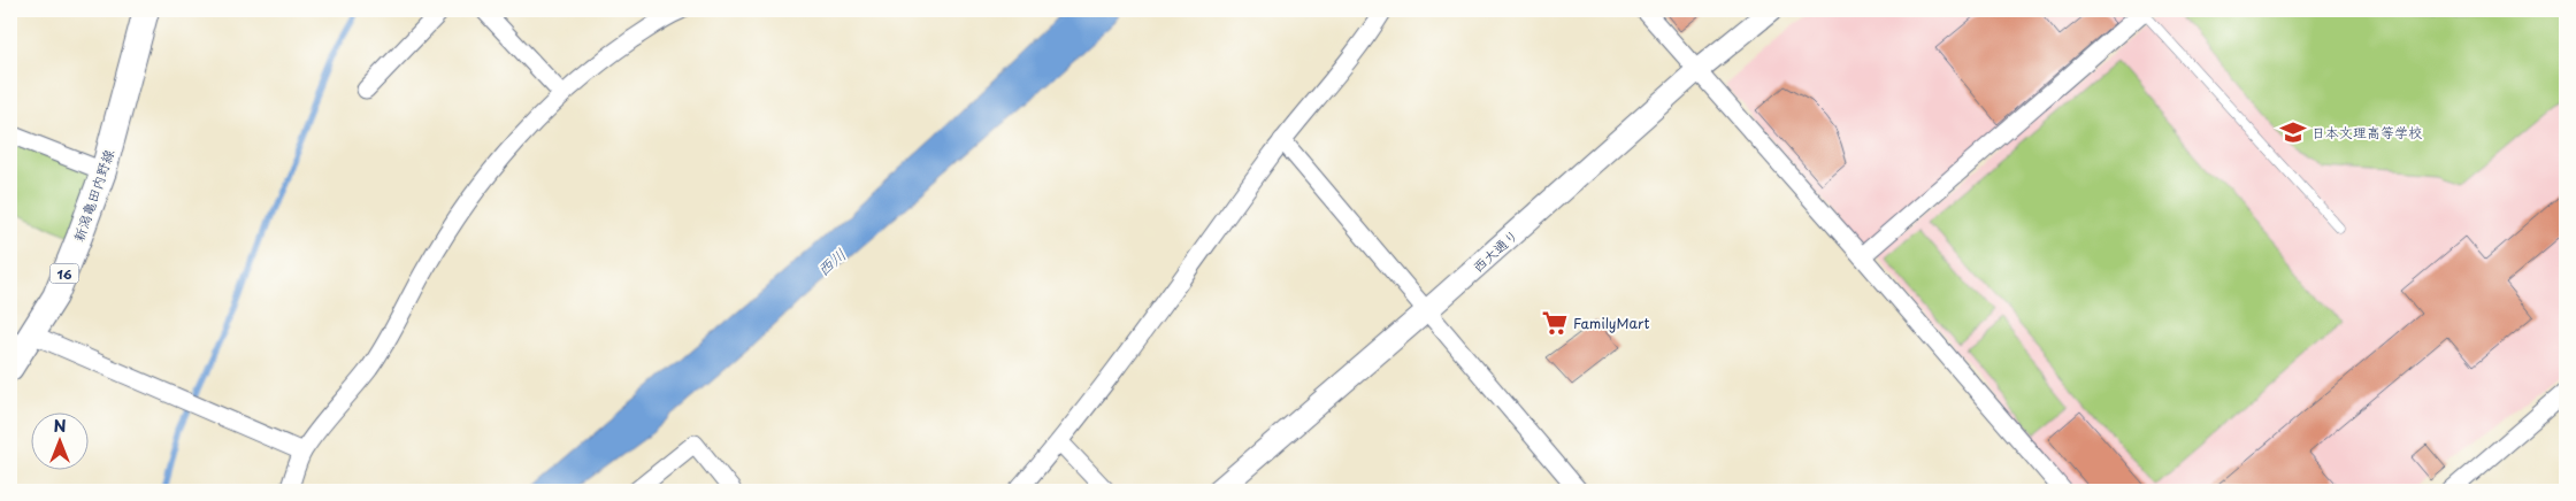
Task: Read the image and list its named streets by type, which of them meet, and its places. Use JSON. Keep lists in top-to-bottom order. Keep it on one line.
{"streets":{"main road":["新潟亀田内野線","16"],"street":["西大通り"]},"water":["西川"],"places":{"school or university":["日本文理高等学校"],"supermarket":["FamilyMart"]},"north":"top"}
